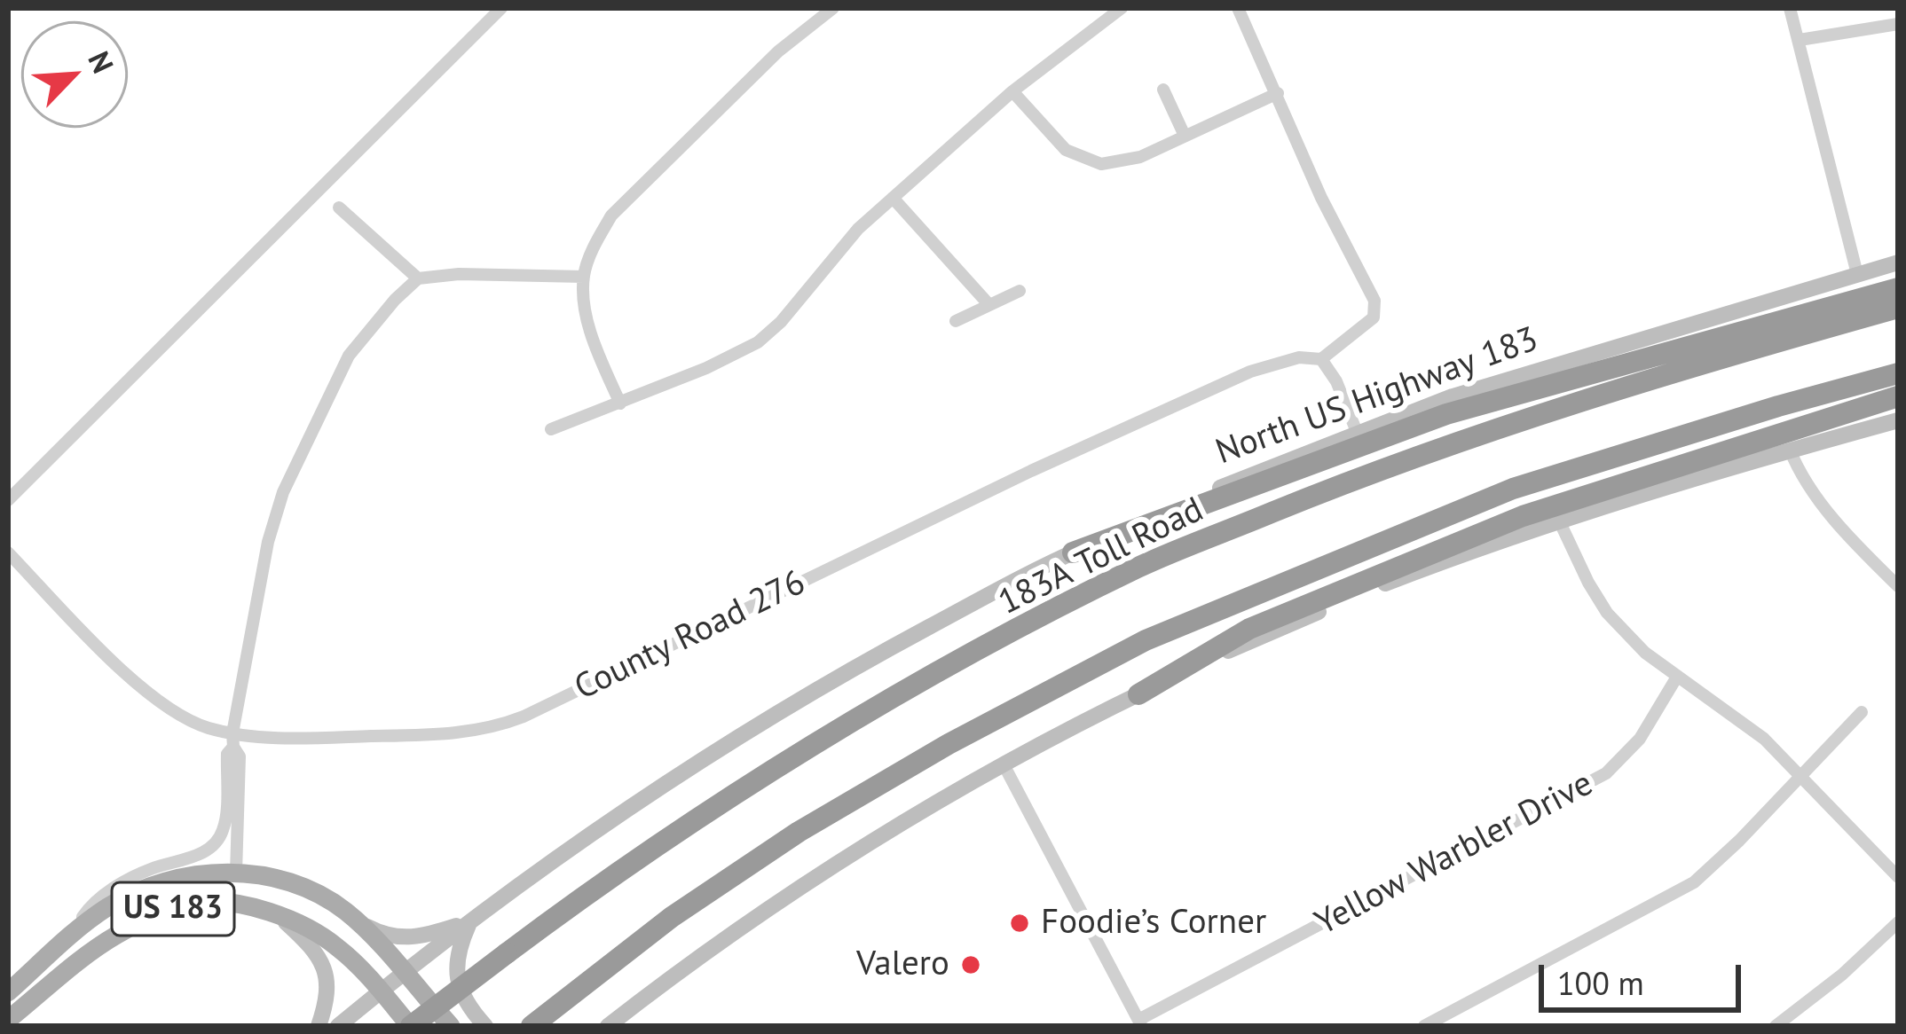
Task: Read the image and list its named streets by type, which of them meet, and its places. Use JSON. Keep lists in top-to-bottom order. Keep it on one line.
{"streets":{"highway":["183A Toll Road"],"main road":["North US Highway 183","US 183"],"street":["County Road 276","Yellow Warbler Drive"]},"crossings":[["North US Highway 183","US 183"],["183A Toll Road","US 183"]],"places":["Foodie’s Corner","Valero"],"scale_bar":"100 m","north":"top right"}
